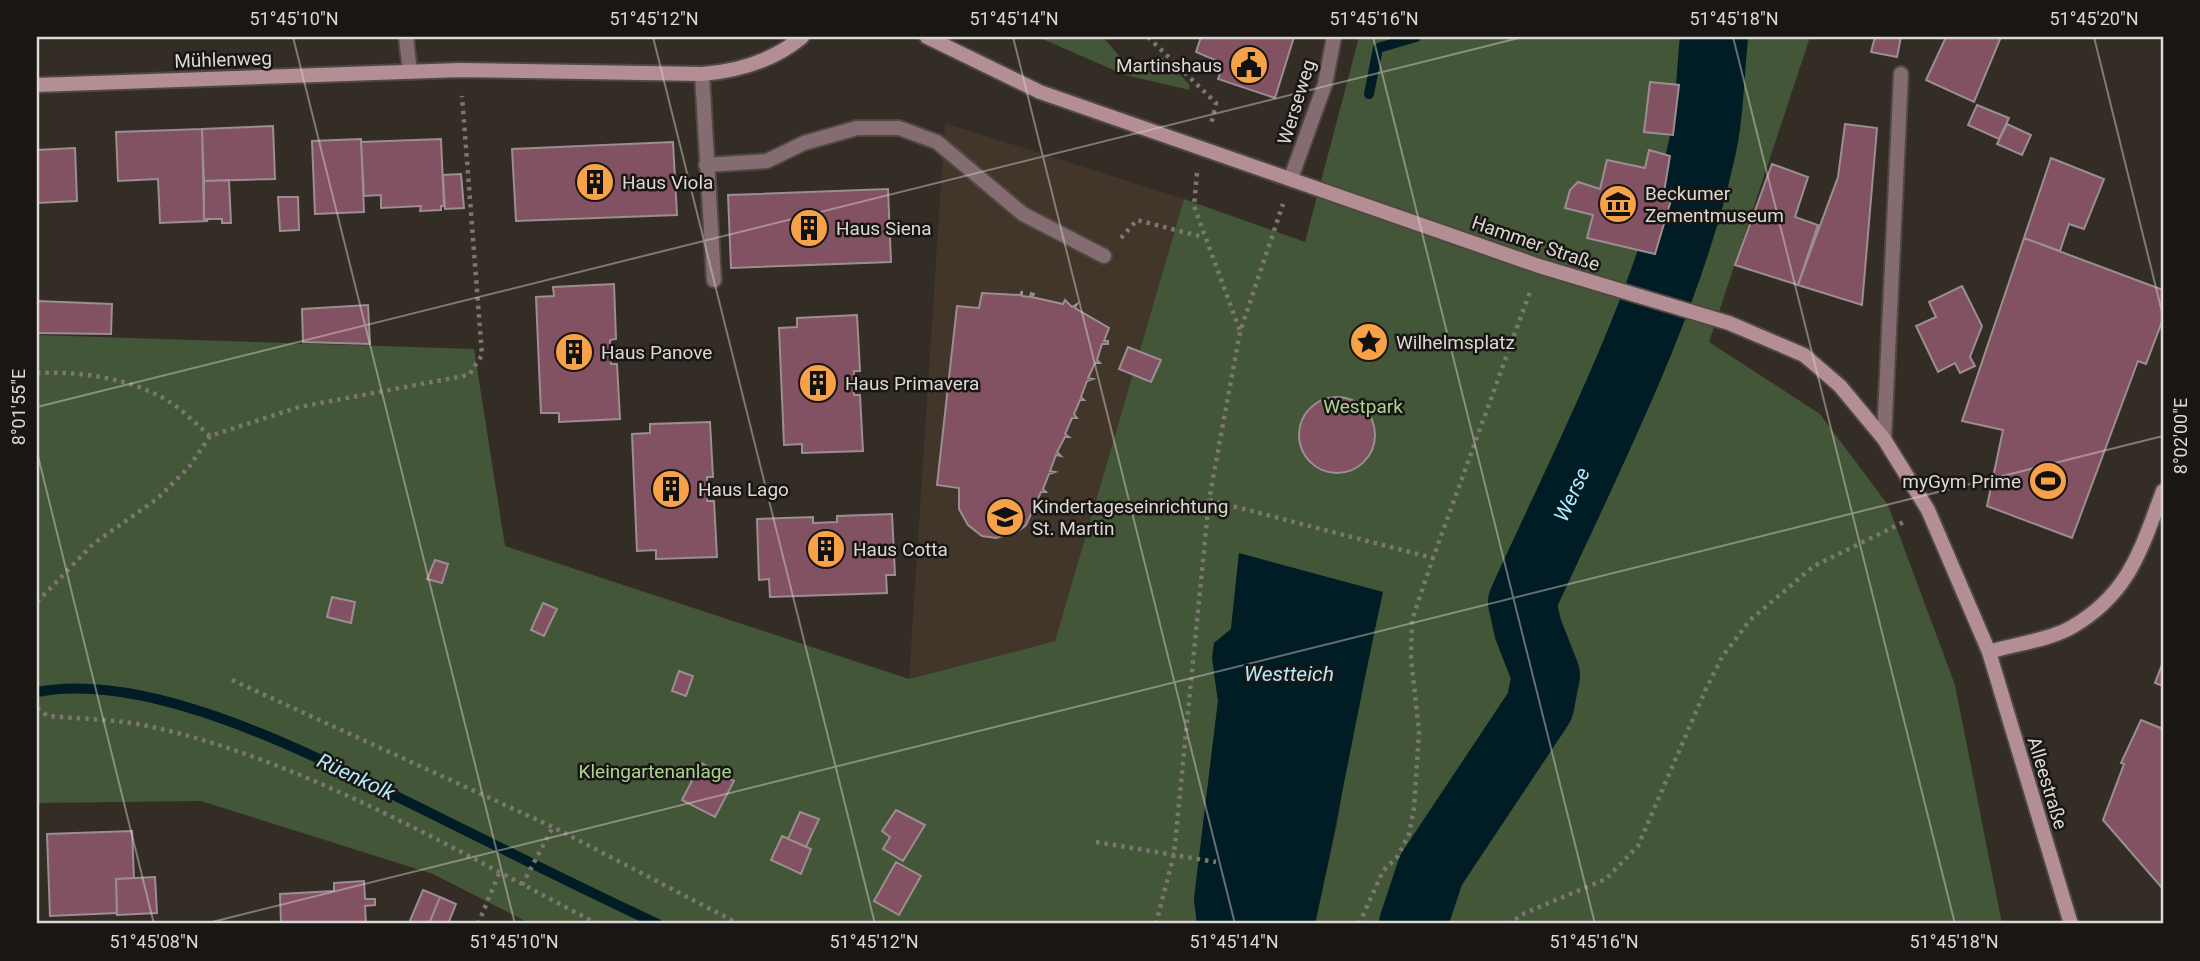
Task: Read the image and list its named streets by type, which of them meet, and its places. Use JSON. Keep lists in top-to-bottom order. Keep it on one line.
{"streets":{"main road":["Mühlenweg","Hammer Straße","Alleestraße"],"street":["Werseweg"]},"crossings":[["Werseweg","Hammer Straße"],["Hammer Straße","Alleestraße"]],"water":["Werse","Westteich","Rüenkolk"],"parks":["Westpark","Kleingartenanlage"],"places":{"public building":["Martinshaus"],"building":["Haus Viola","Haus Siena","Haus Panove","Haus Primavera","Haus Lago","Haus Cotta"],"museum":["Beckumer Zementmuseum"],"place":["Wilhelmsplatz"],"sports":["myGym Prime"],"school or university":["Kindertageseinrichtung St. Martin"]},"coordinates":["51°45'10\"N","51°45'12\"N","51°45'14\"N","51°45'16\"N","51°45'18\"N","51°45'20\"N","8°01'55\"E","8°02'00\"E","51°45'08\"N"]}
